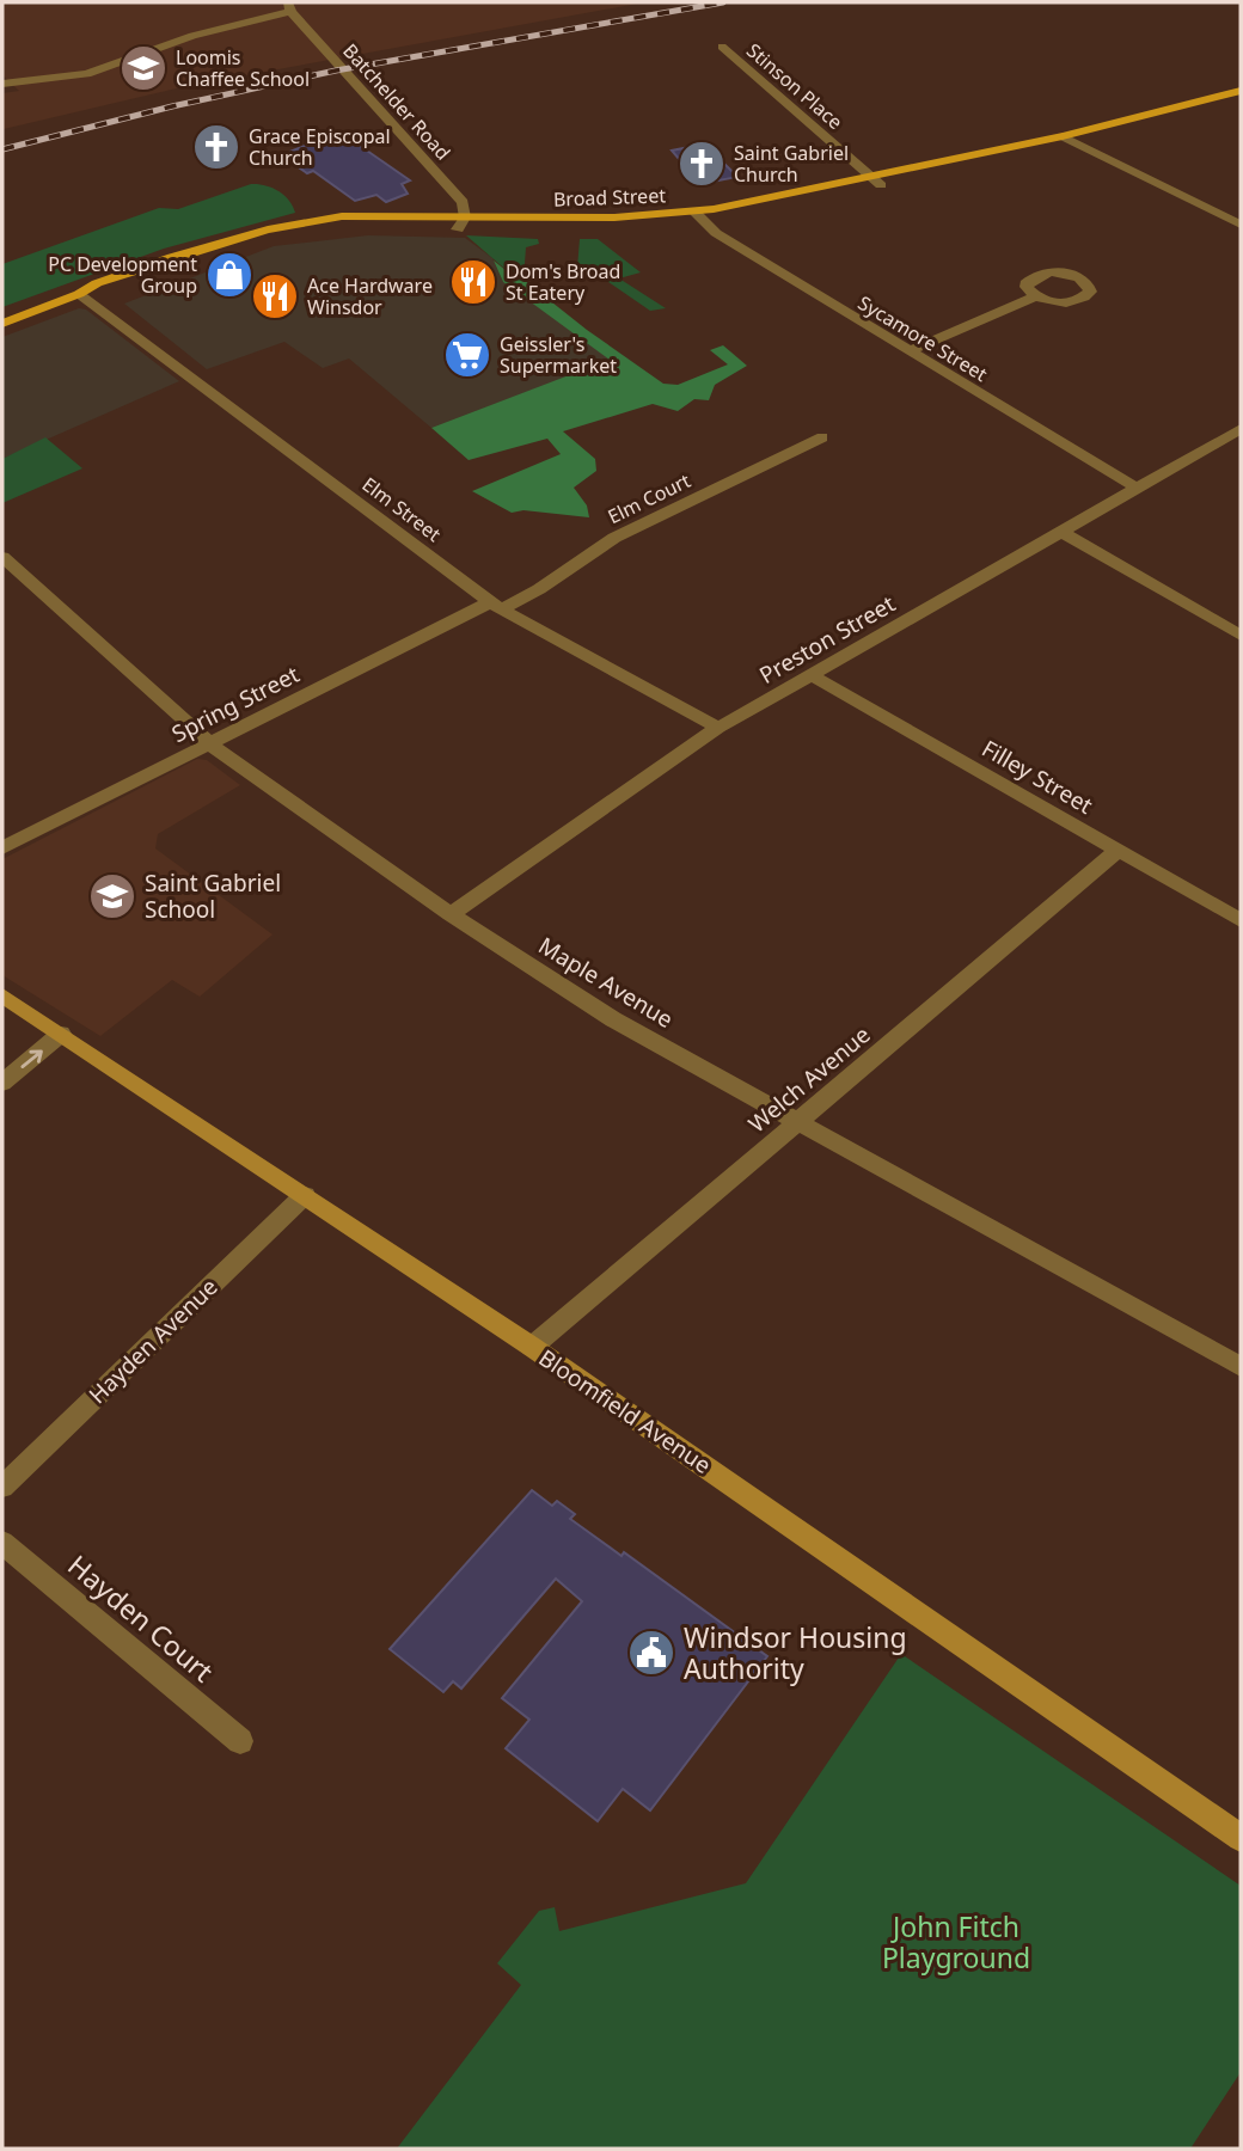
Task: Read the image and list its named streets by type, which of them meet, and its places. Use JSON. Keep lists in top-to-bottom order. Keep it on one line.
{"streets":{"main road":["Broad Street","Bloomfield Avenue"],"street":["Stinson Place","Batchelder Road","Sycamore Street","Elm Court","Elm Street","Preston Street","Spring Street","Filley Street","Maple Avenue","Welch Avenue","Hayden Avenue","Hayden Court"]},"crossings":[["Stinson Place","Broad Street"],["Batchelder Road","Broad Street"],["Broad Street","Sycamore Street"],["Broad Street","Elm Street"],["Sycamore Street","Preston Street"],["Elm Court","Elm Street"],["Elm Court","Spring Street"],["Elm Street","Preston Street"],["Elm Street","Spring Street"],["Preston Street","Filley Street"],["Preston Street","Maple Avenue"],["Spring Street","Maple Avenue"],["Filley Street","Welch Avenue"],["Maple Avenue","Welch Avenue"],["Welch Avenue","Bloomfield Avenue"],["Hayden Avenue","Bloomfield Avenue"]],"parks":["John Fitch Playground"],"places":{"school or university":["Loomis Chaffee School","Saint Gabriel School"],"church":["Grace Episcopal Church","Saint Gabriel Church"],"shop":["PC Development Group"],"restaurant":["Dom's Broad St Eatery","Ace Hardware Winsdor"],"supermarket":["Geissler's Supermarket"],"public building":["Windsor Housing Authority"]}}
